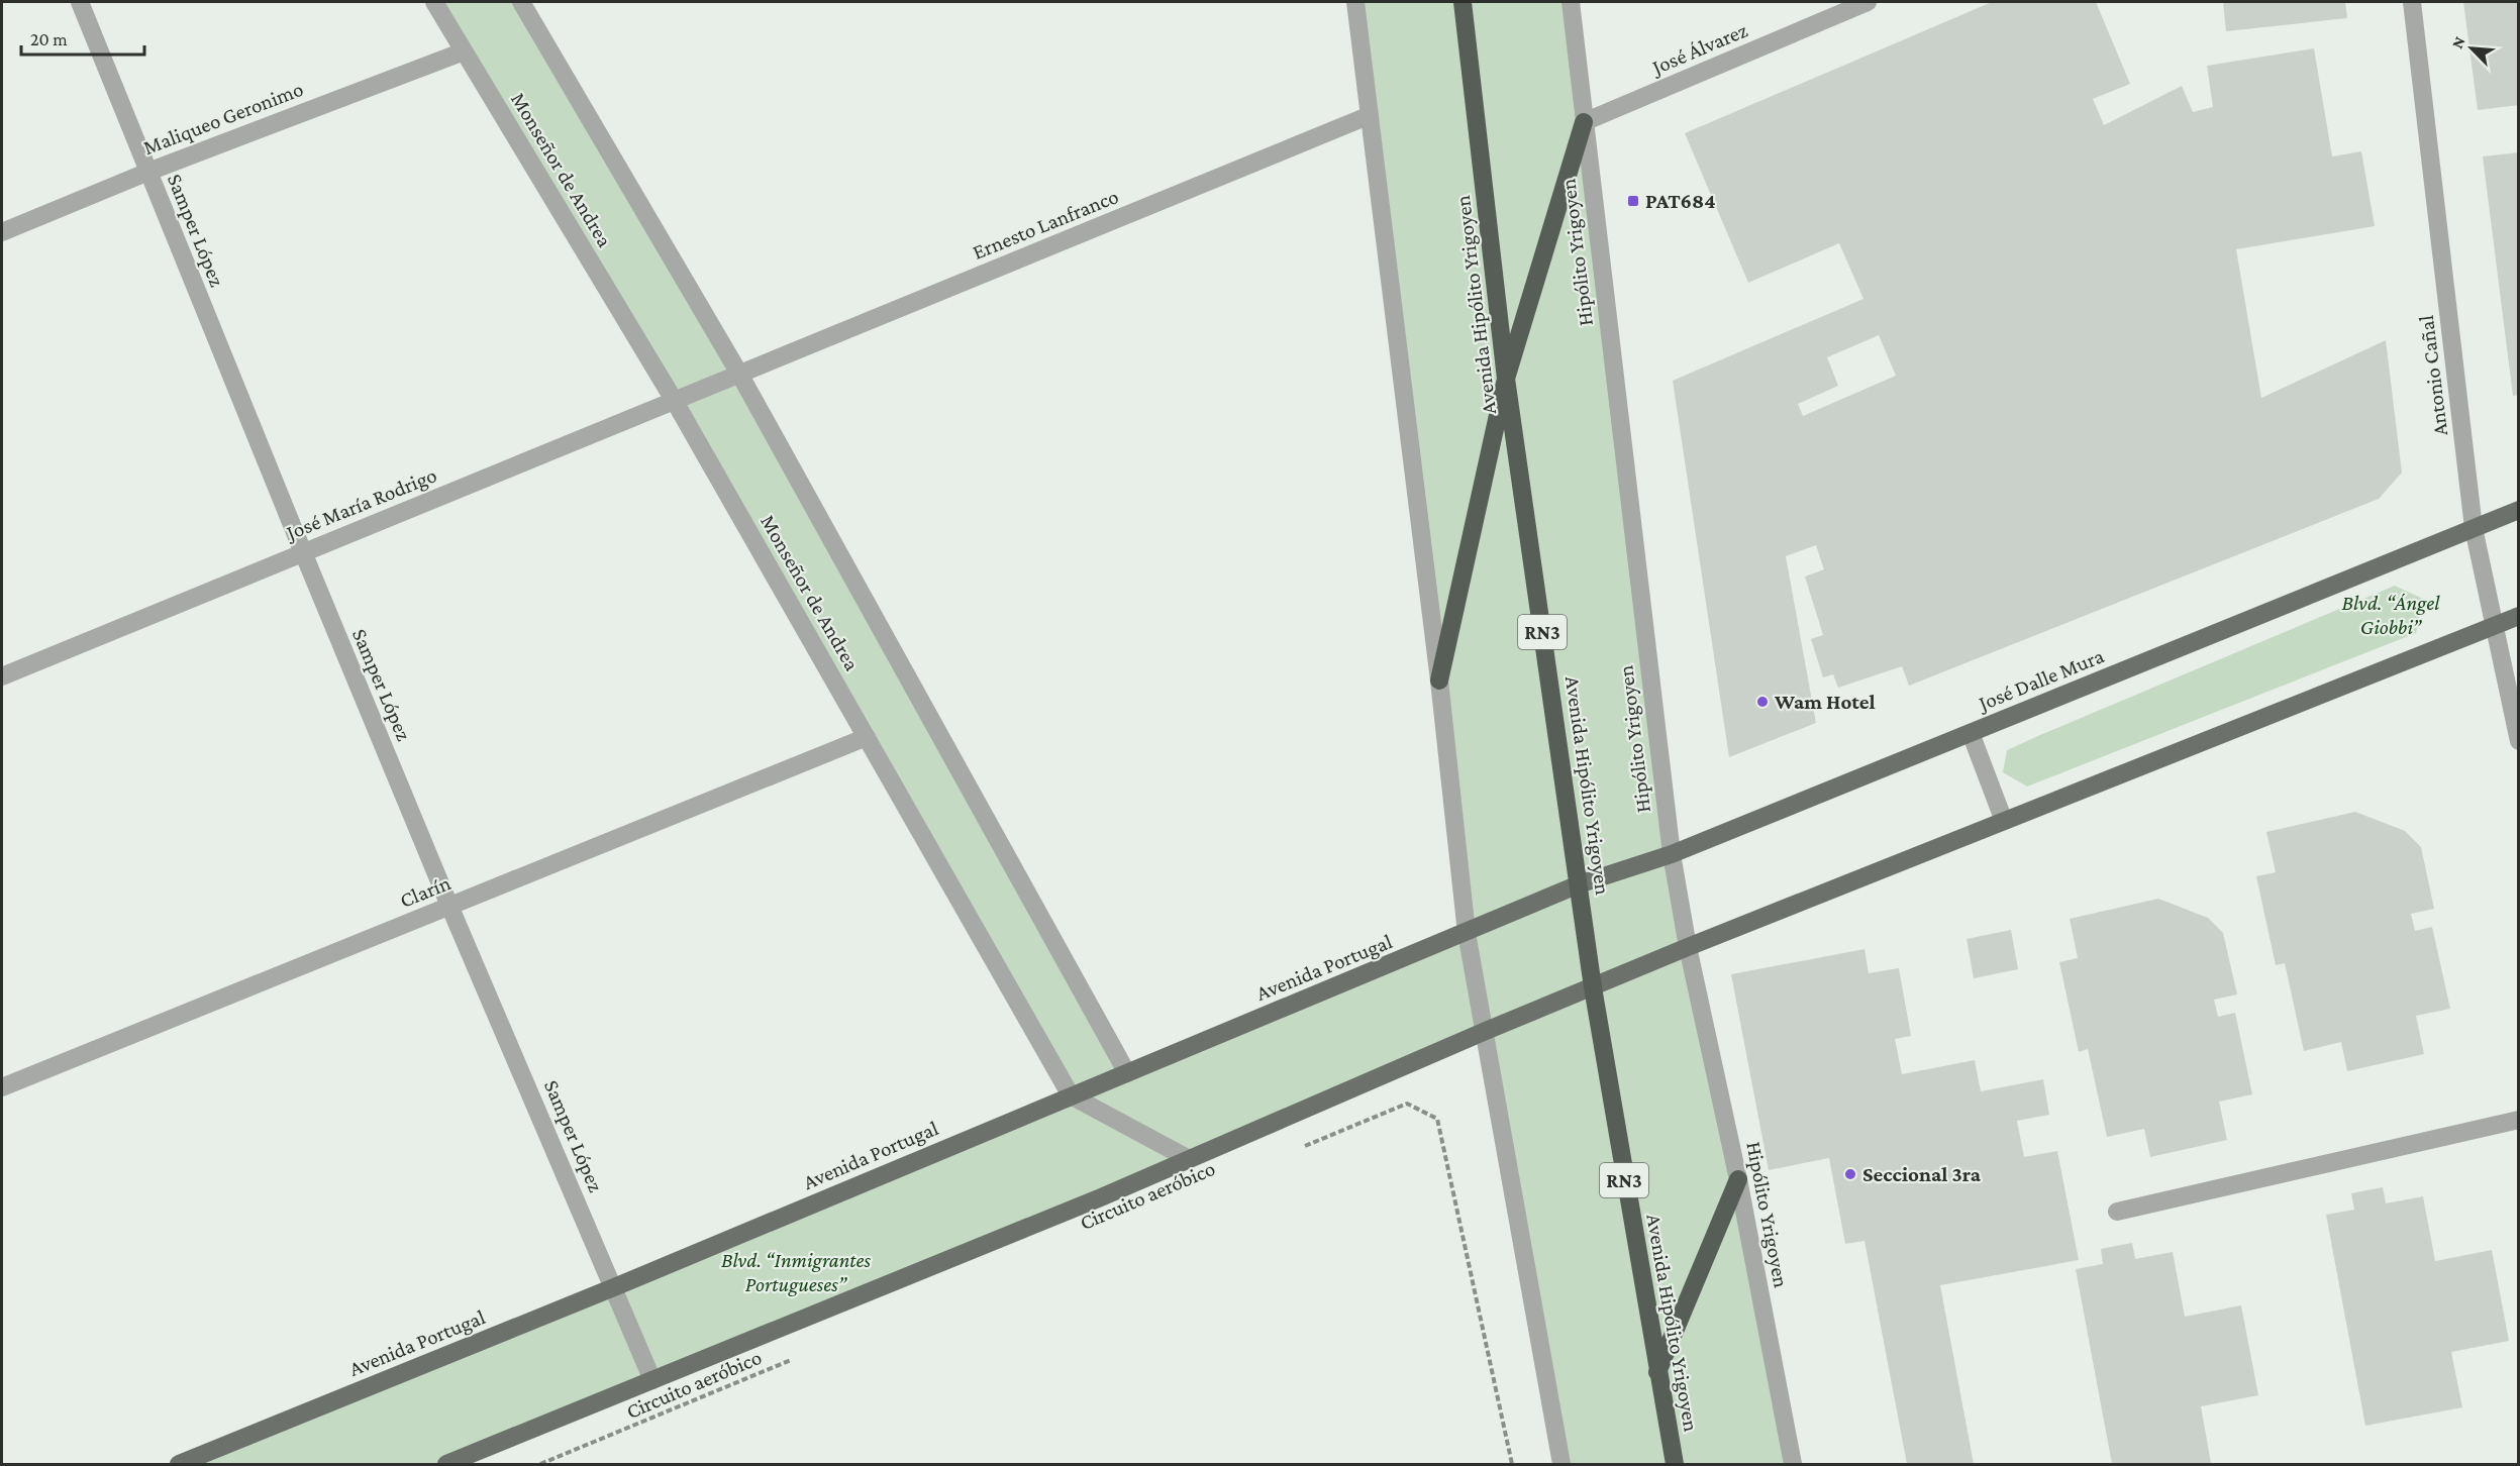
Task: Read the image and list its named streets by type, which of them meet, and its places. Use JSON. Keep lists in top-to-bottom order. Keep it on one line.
{"streets":{"highway":["Avenida Hipólito Yrigoyen","RN3"],"main road":["José Dalle Mura","Avenida Portugal"],"street":["José Álvarez","Maliqueo Geronimo","Monseñor de Andrea","Ernesto Lanfranco","Samper López","Hipólito Yrigoyen","Antonio Cañal","José María Rodrigo","Clarín"],"path":["Circuito aeróbico"]},"crossings":[["José Álvarez","Hipólito Yrigoyen"],["Maliqueo Geronimo","Monseñor de Andrea"],["Maliqueo Geronimo","Samper López"],["Monseñor de Andrea","Ernesto Lanfranco"],["Monseñor de Andrea","José María Rodrigo"],["Monseñor de Andrea","Clarín"],["Monseñor de Andrea","Avenida Portugal"],["Ernesto Lanfranco","José María Rodrigo"],["Samper López","José María Rodrigo"],["Samper López","Clarín"],["Samper López","Avenida Portugal"],["Hipólito Yrigoyen","José Dalle Mura"],["Avenida Hipólito Yrigoyen","José Dalle Mura"],["Avenida Hipólito Yrigoyen","Avenida Portugal"],["Antonio Cañal","José Dalle Mura"],["José Dalle Mura","Avenida Portugal"]],"parks":["Blvd. “Ángel Giobbi”","Blvd. “Inmigrantes Portugueses”"],"places":{"transit":["PAT684"],"other":["Wam Hotel","Seccional 3ra"]},"scale_bar":"20 m","north":"top left"}
